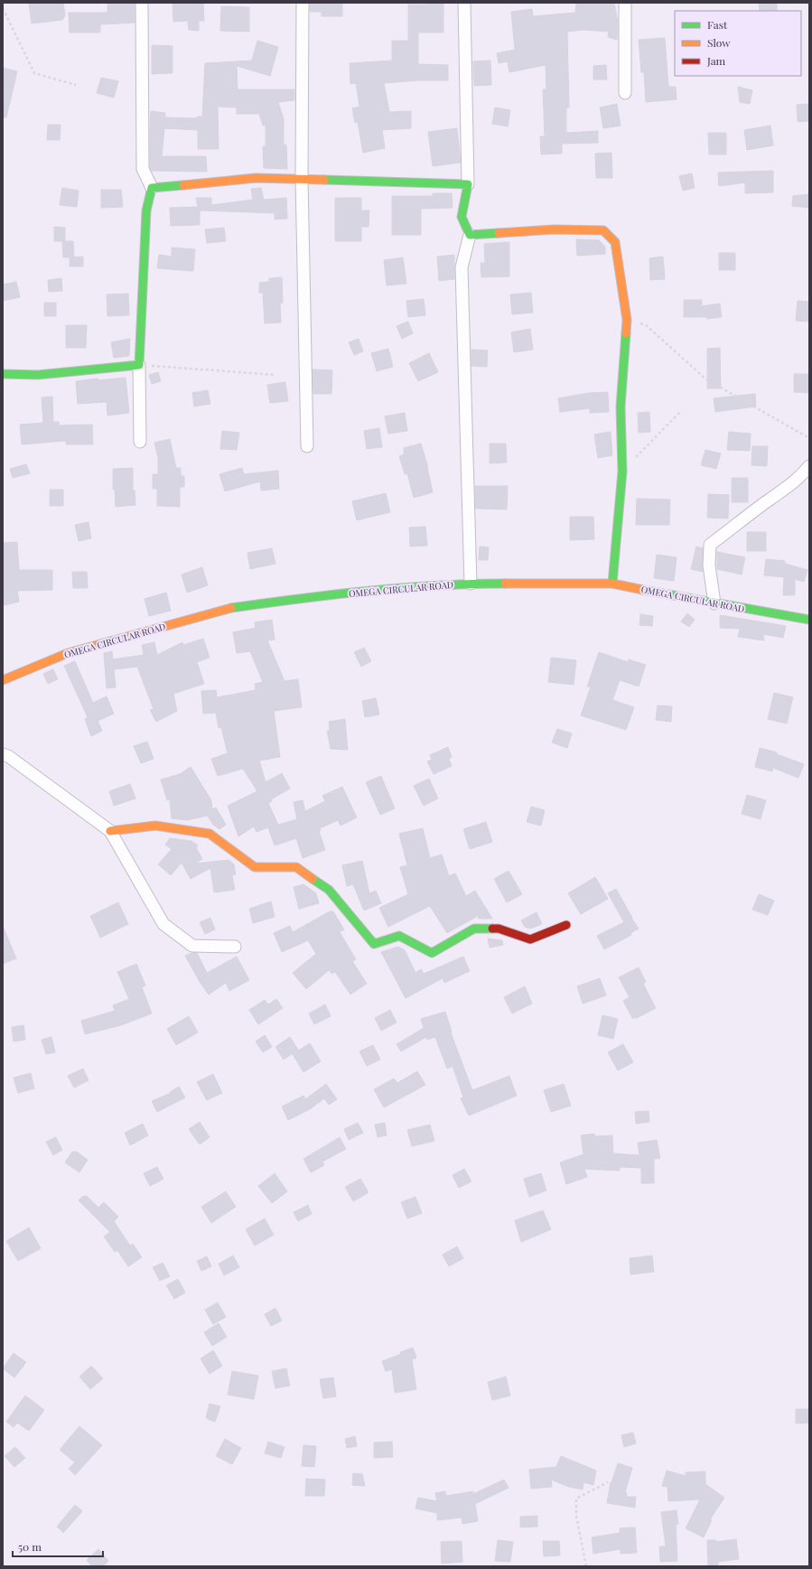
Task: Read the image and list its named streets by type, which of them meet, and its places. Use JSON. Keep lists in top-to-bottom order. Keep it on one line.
{"streets":{"street":["OMEGA CIRCULAR ROAD"]},"legend":["Fast","Slow","Jam"],"scale_bar":"50 m"}
